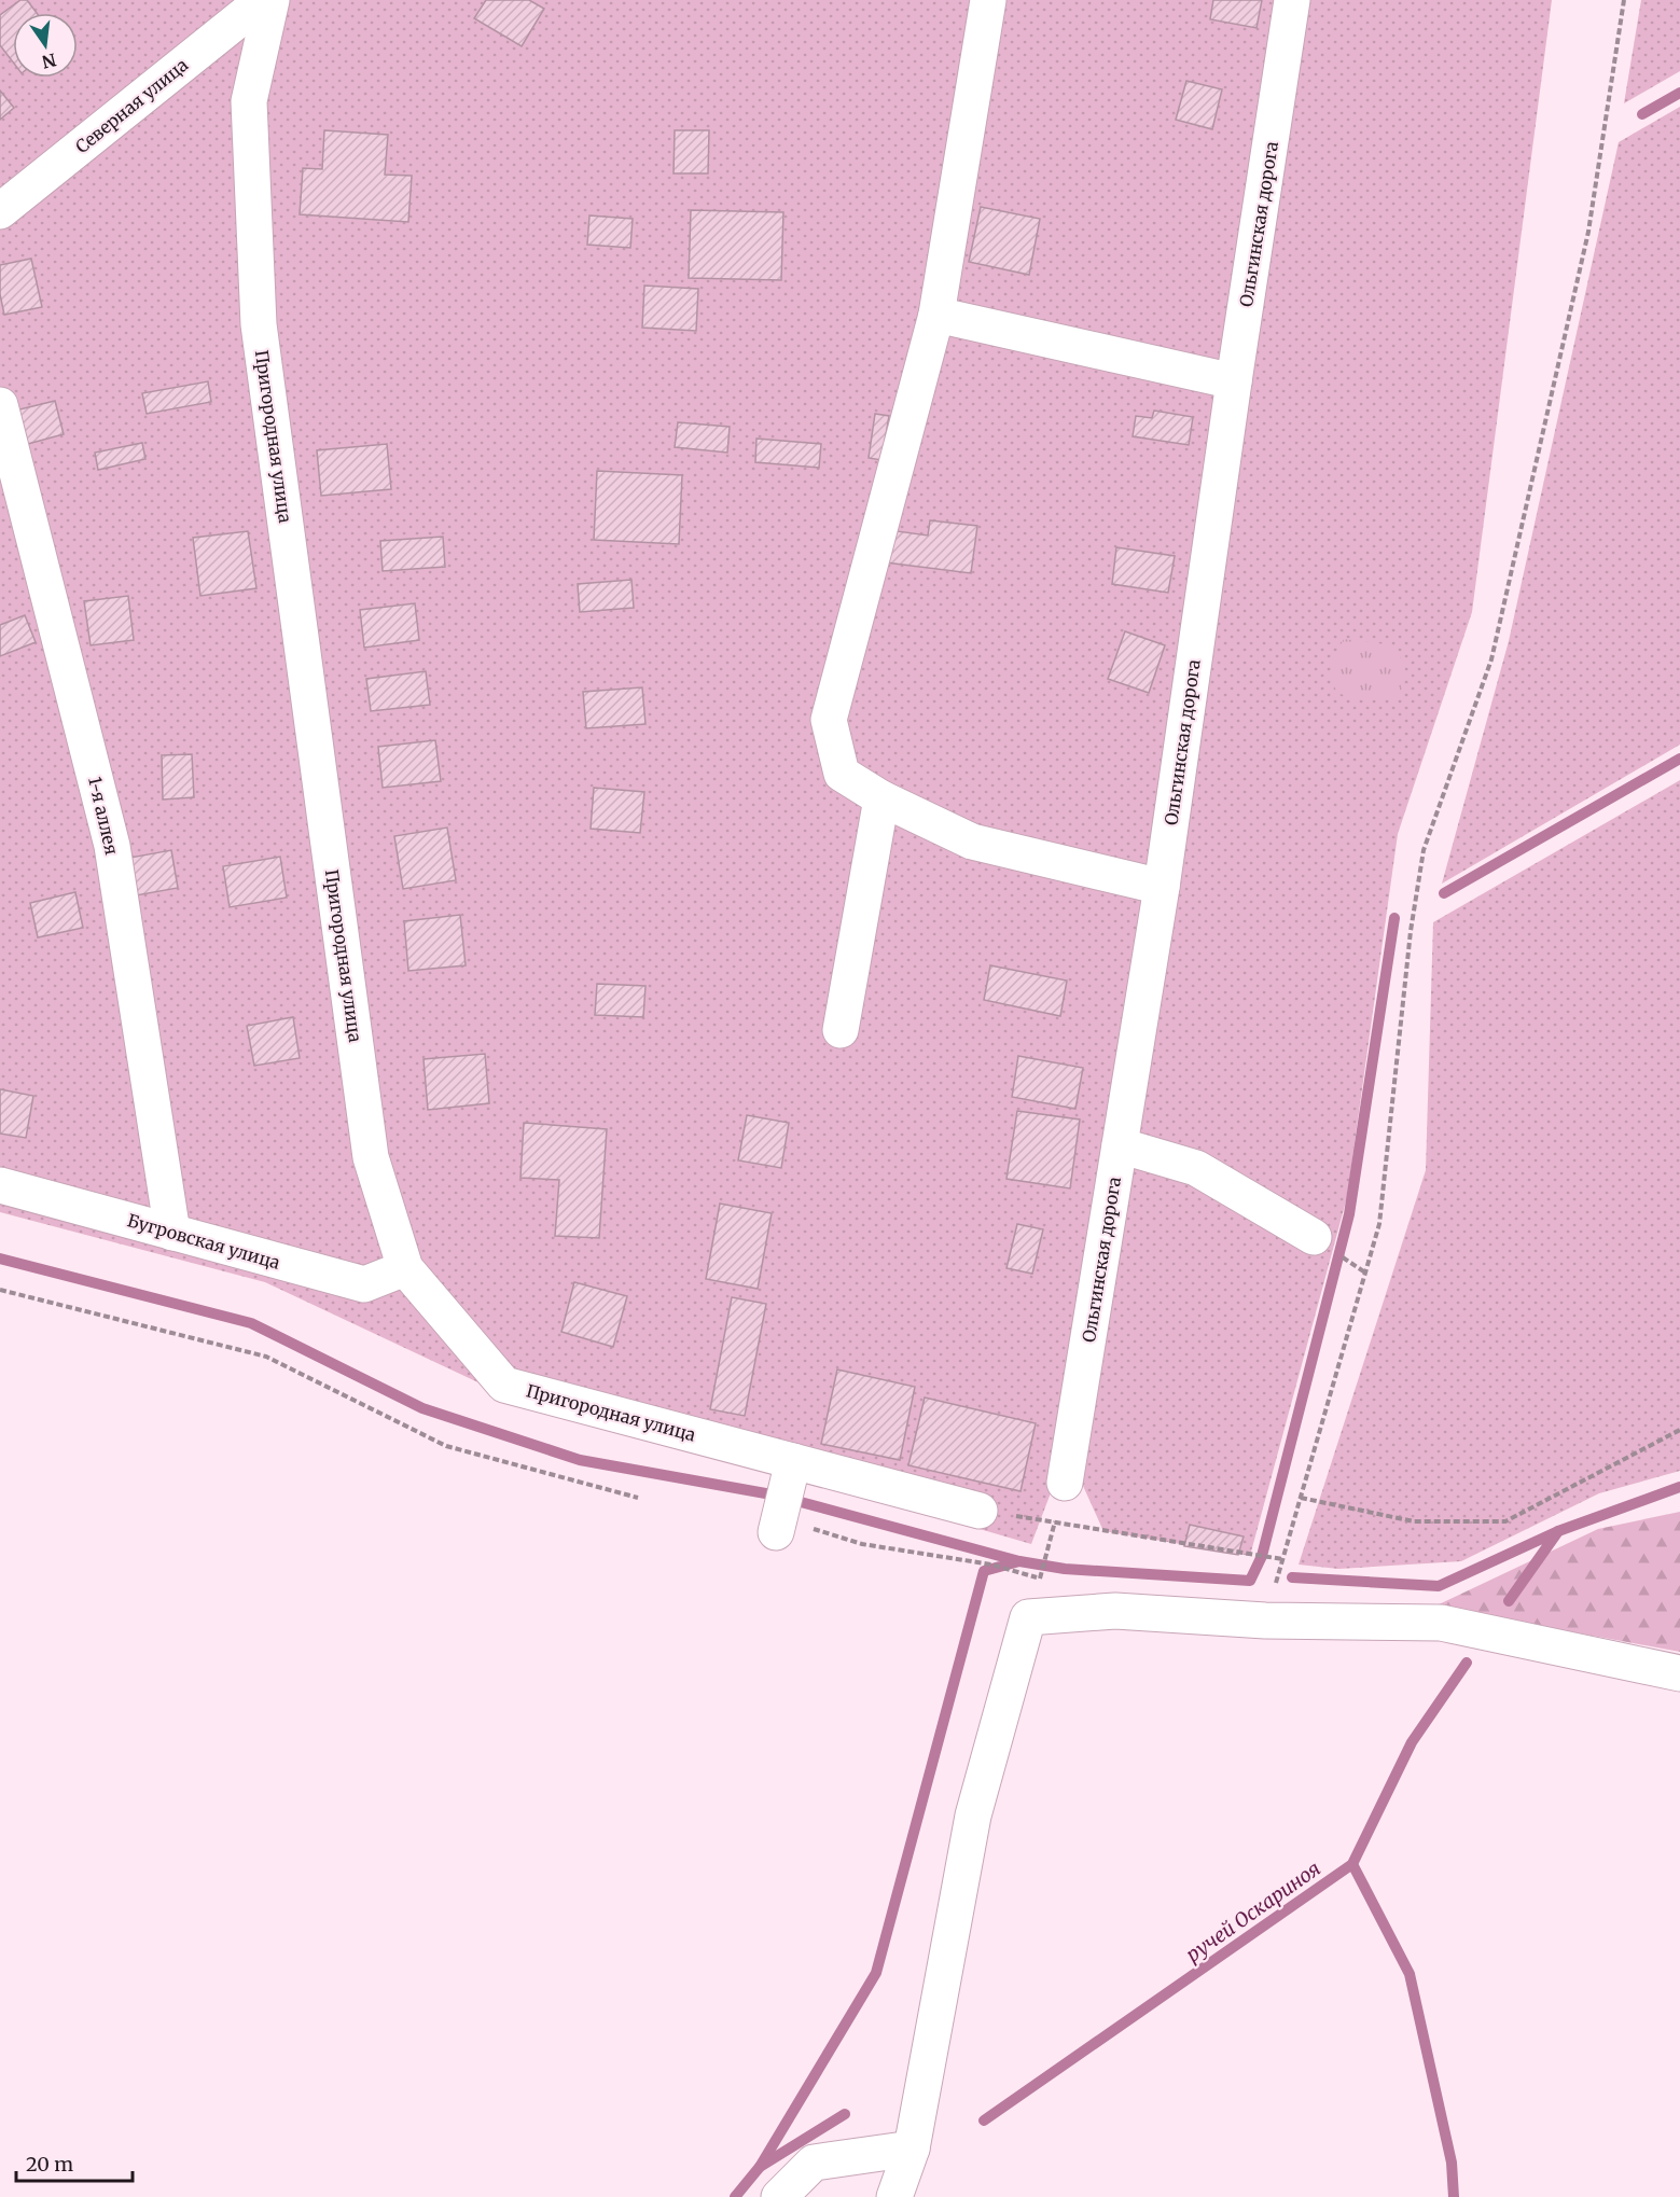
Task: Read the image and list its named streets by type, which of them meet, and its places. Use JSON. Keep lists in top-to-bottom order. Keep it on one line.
{"streets":{"street":["Северная улица","Ольгинская дорога","Пригородная улица","1-я аллея","Бугровская улица"]},"crossings":[["Пригородная улица","Бугровская улица"],["1-я аллея","Бугровская улица"]],"water":["ручей Оскариноя"],"scale_bar":"20 m","north":"bottom"}
